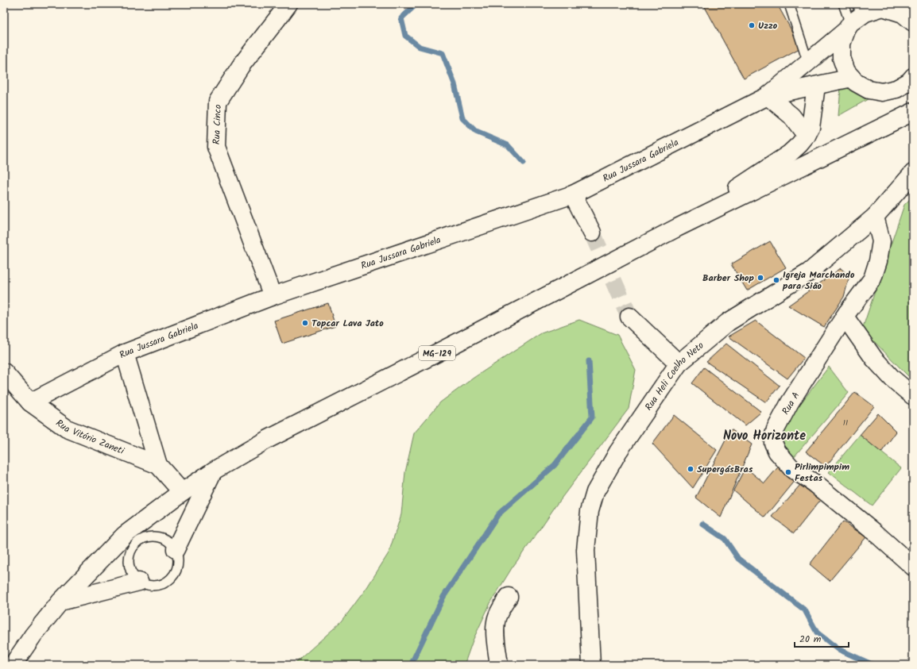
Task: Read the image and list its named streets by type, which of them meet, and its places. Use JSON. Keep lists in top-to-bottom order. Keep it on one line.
{"streets":{"street":["Rua Cinco","Rua Jussara Gabriela","MG-129","Rua Heli Coelho Neto","Rua A","Rua Vitório Zaneti"]},"crossings":[["Rua Cinco","Rua Jussara Gabriela"],["Rua Jussara Gabriela","Rua Vitório Zaneti"],["MG-129","Rua Vitório Zaneti"],["Rua Heli Coelho Neto","Rua A"]],"districts":["Novo Horizonte"],"places":["Uzzo","Barber Shop","Igreja Marchando para Sião","Topcar Lava Jato","SupergásBras","Pirlimpimpim Festas"],"house_numbers":["11"],"scale_bar":"20 m"}
